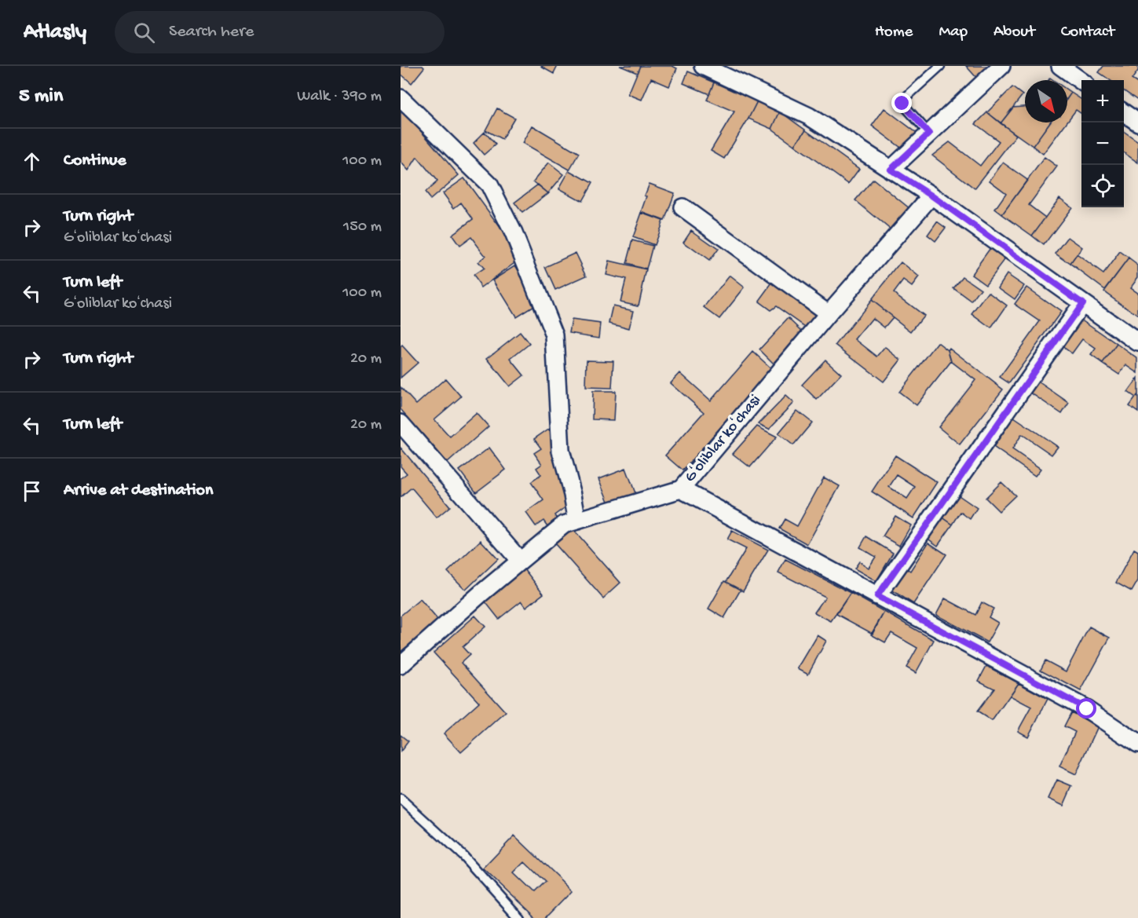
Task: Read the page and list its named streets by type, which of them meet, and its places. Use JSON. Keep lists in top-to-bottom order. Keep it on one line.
{"streets":{"street":["Gʻoliblar koʻchasi"]},"north":"bottom right","page":{"header":"Atlasly","search":"Search here","nav":["Home","Map","About","Contact"],"heading":["5 min","Walk · 390 m"],"map_buttons":["+","−"],"list":[["Continue","100 m"],["Turn right","Gʻoliblar koʻchasi","150 m"],["Turn left","Gʻoliblar koʻchasi","100 m"],["Turn right","20 m"],["Turn left","20 m"],"Arrive at destination"]}}
